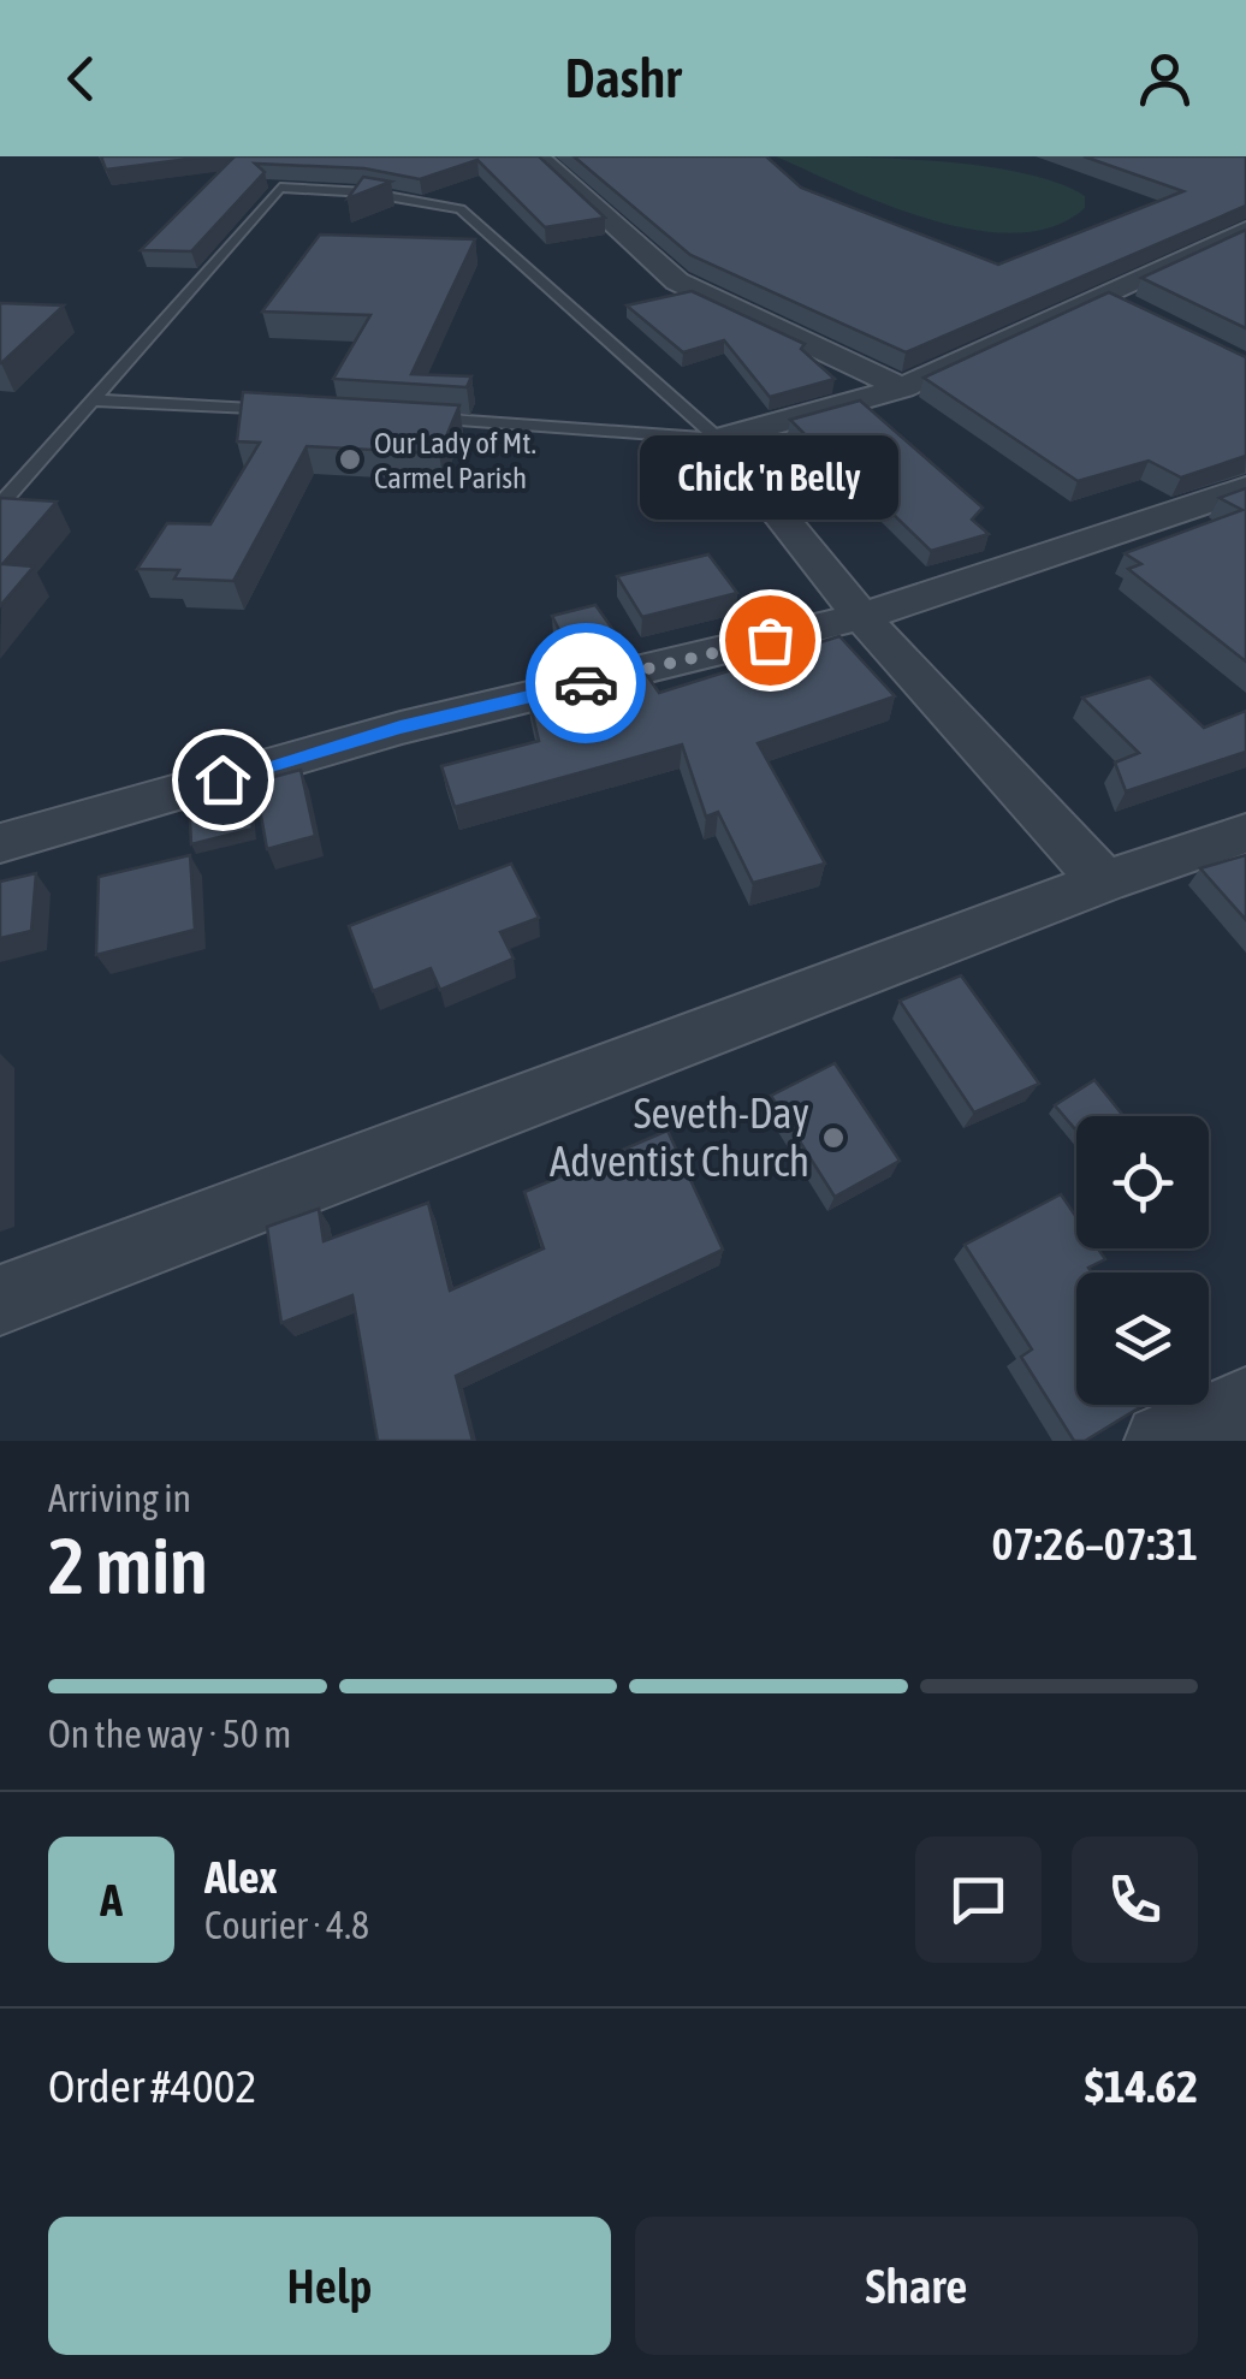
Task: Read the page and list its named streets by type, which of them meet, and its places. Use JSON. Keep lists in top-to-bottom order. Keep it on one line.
{"places":["Our Lady of Mt. Carmel Parish","Chick 'n Belly","Seveth-Day Adventist Church"],"page":{"header":"Dashr","bubble":"Chick 'n Belly","heading":["2 min","Arriving in","07:26–07:31"],"panel":["Alex","Courier · 4.8","Order #4002","$14.62"],"bar":"On the way · 50 m","round":"A","buttons":["Help","Share"]}}
